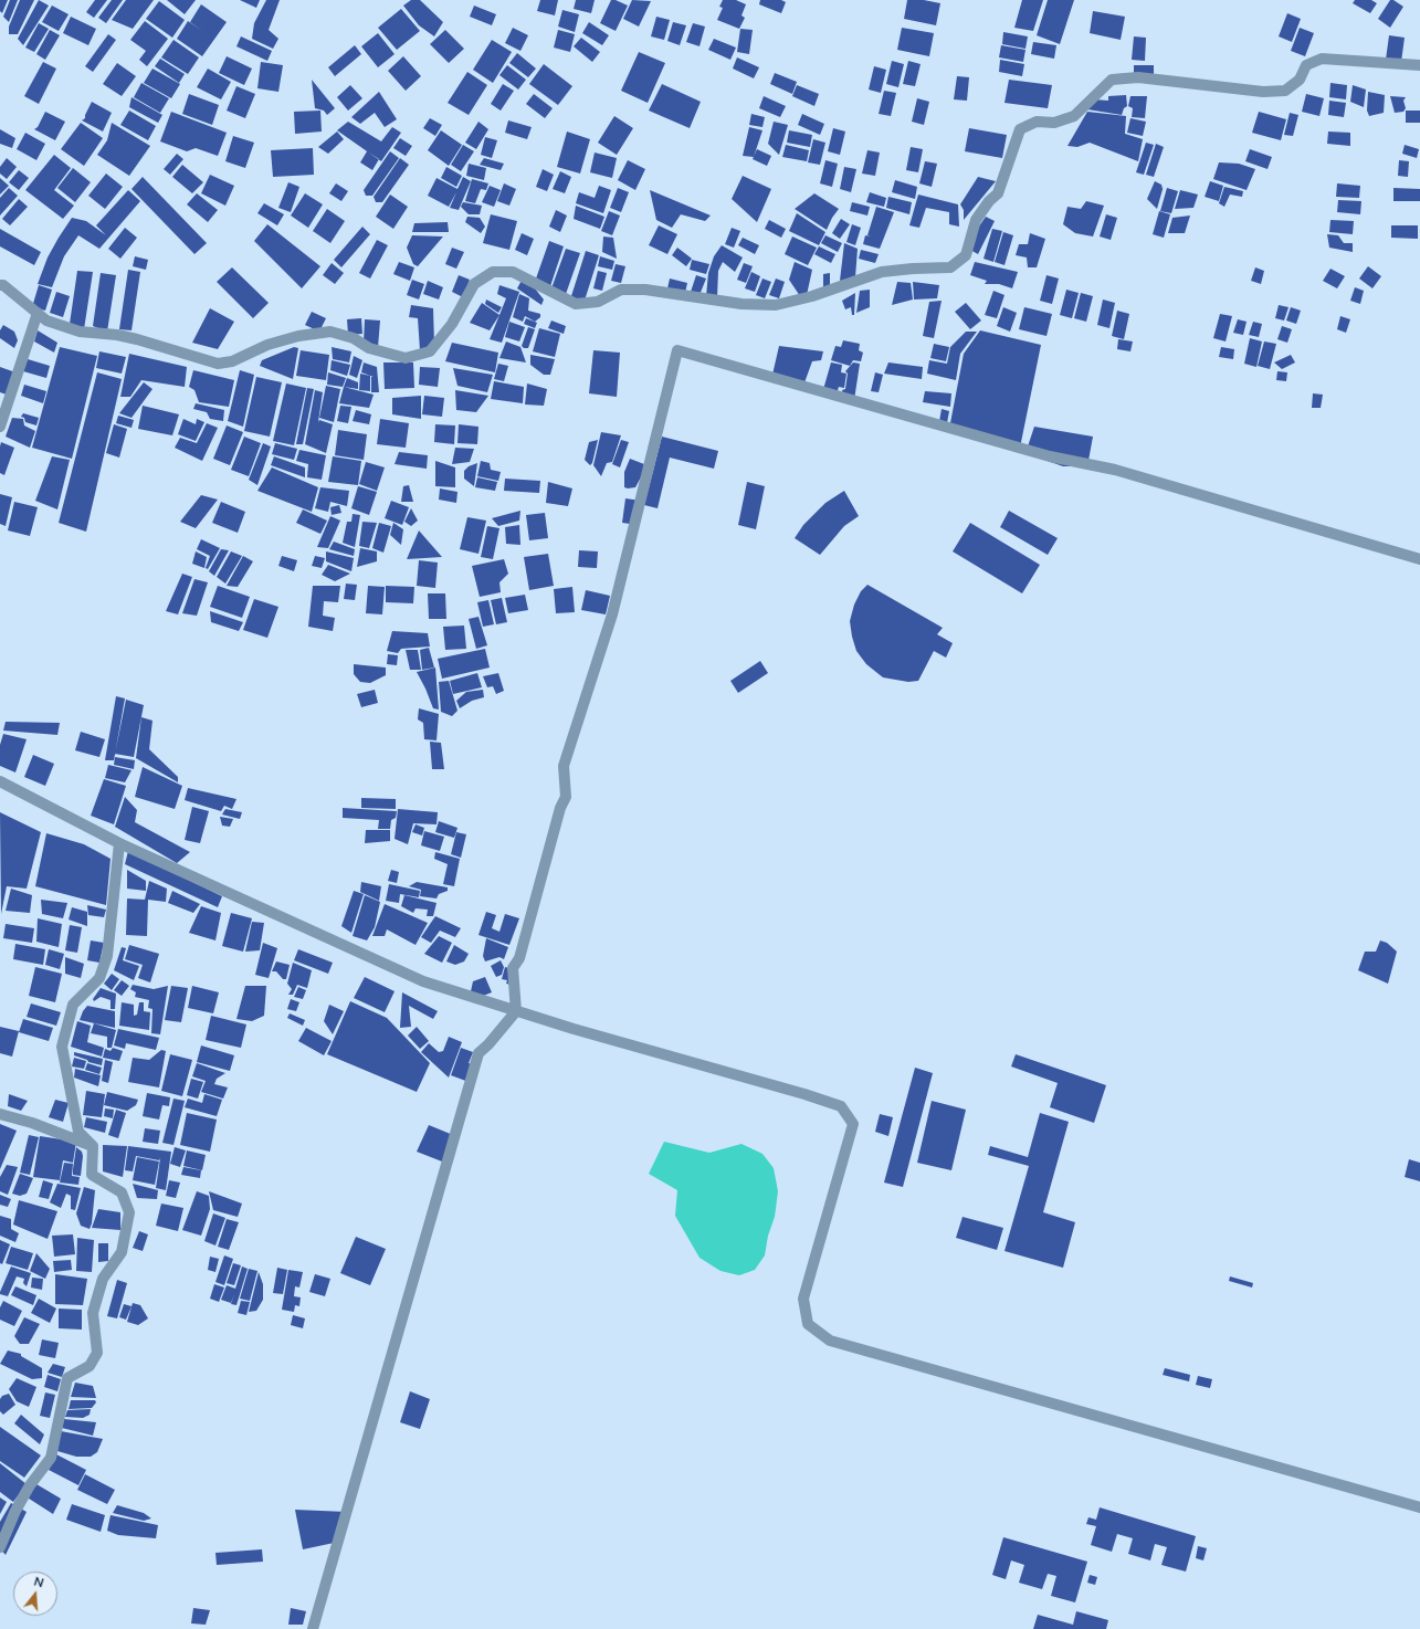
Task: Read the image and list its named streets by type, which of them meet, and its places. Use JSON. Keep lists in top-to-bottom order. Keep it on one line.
{"north":"top"}
